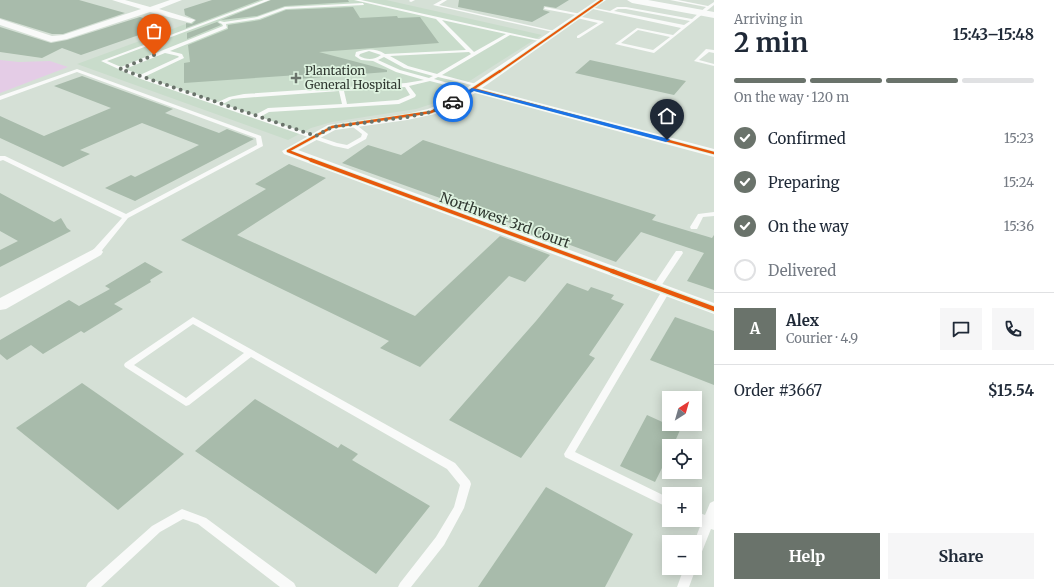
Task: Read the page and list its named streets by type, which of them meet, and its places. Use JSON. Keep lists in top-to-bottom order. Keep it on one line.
{"streets":{"street":["Northwest 3rd Court"]},"places":{"health":["Plantation General Hospital"]},"north":"top right","page":{"heading":["2 min","Arriving in","15:43–15:48"],"panel":["Alex","Courier · 4.9","Order #3667","$15.54"],"bar":"On the way · 120 m","list":[["Confirmed","15:23"],["Preparing","15:24"],["On the way","15:36"],"Delivered"],"round":"A","map_buttons":["+","−"],"buttons":["Help","Share"]}}
